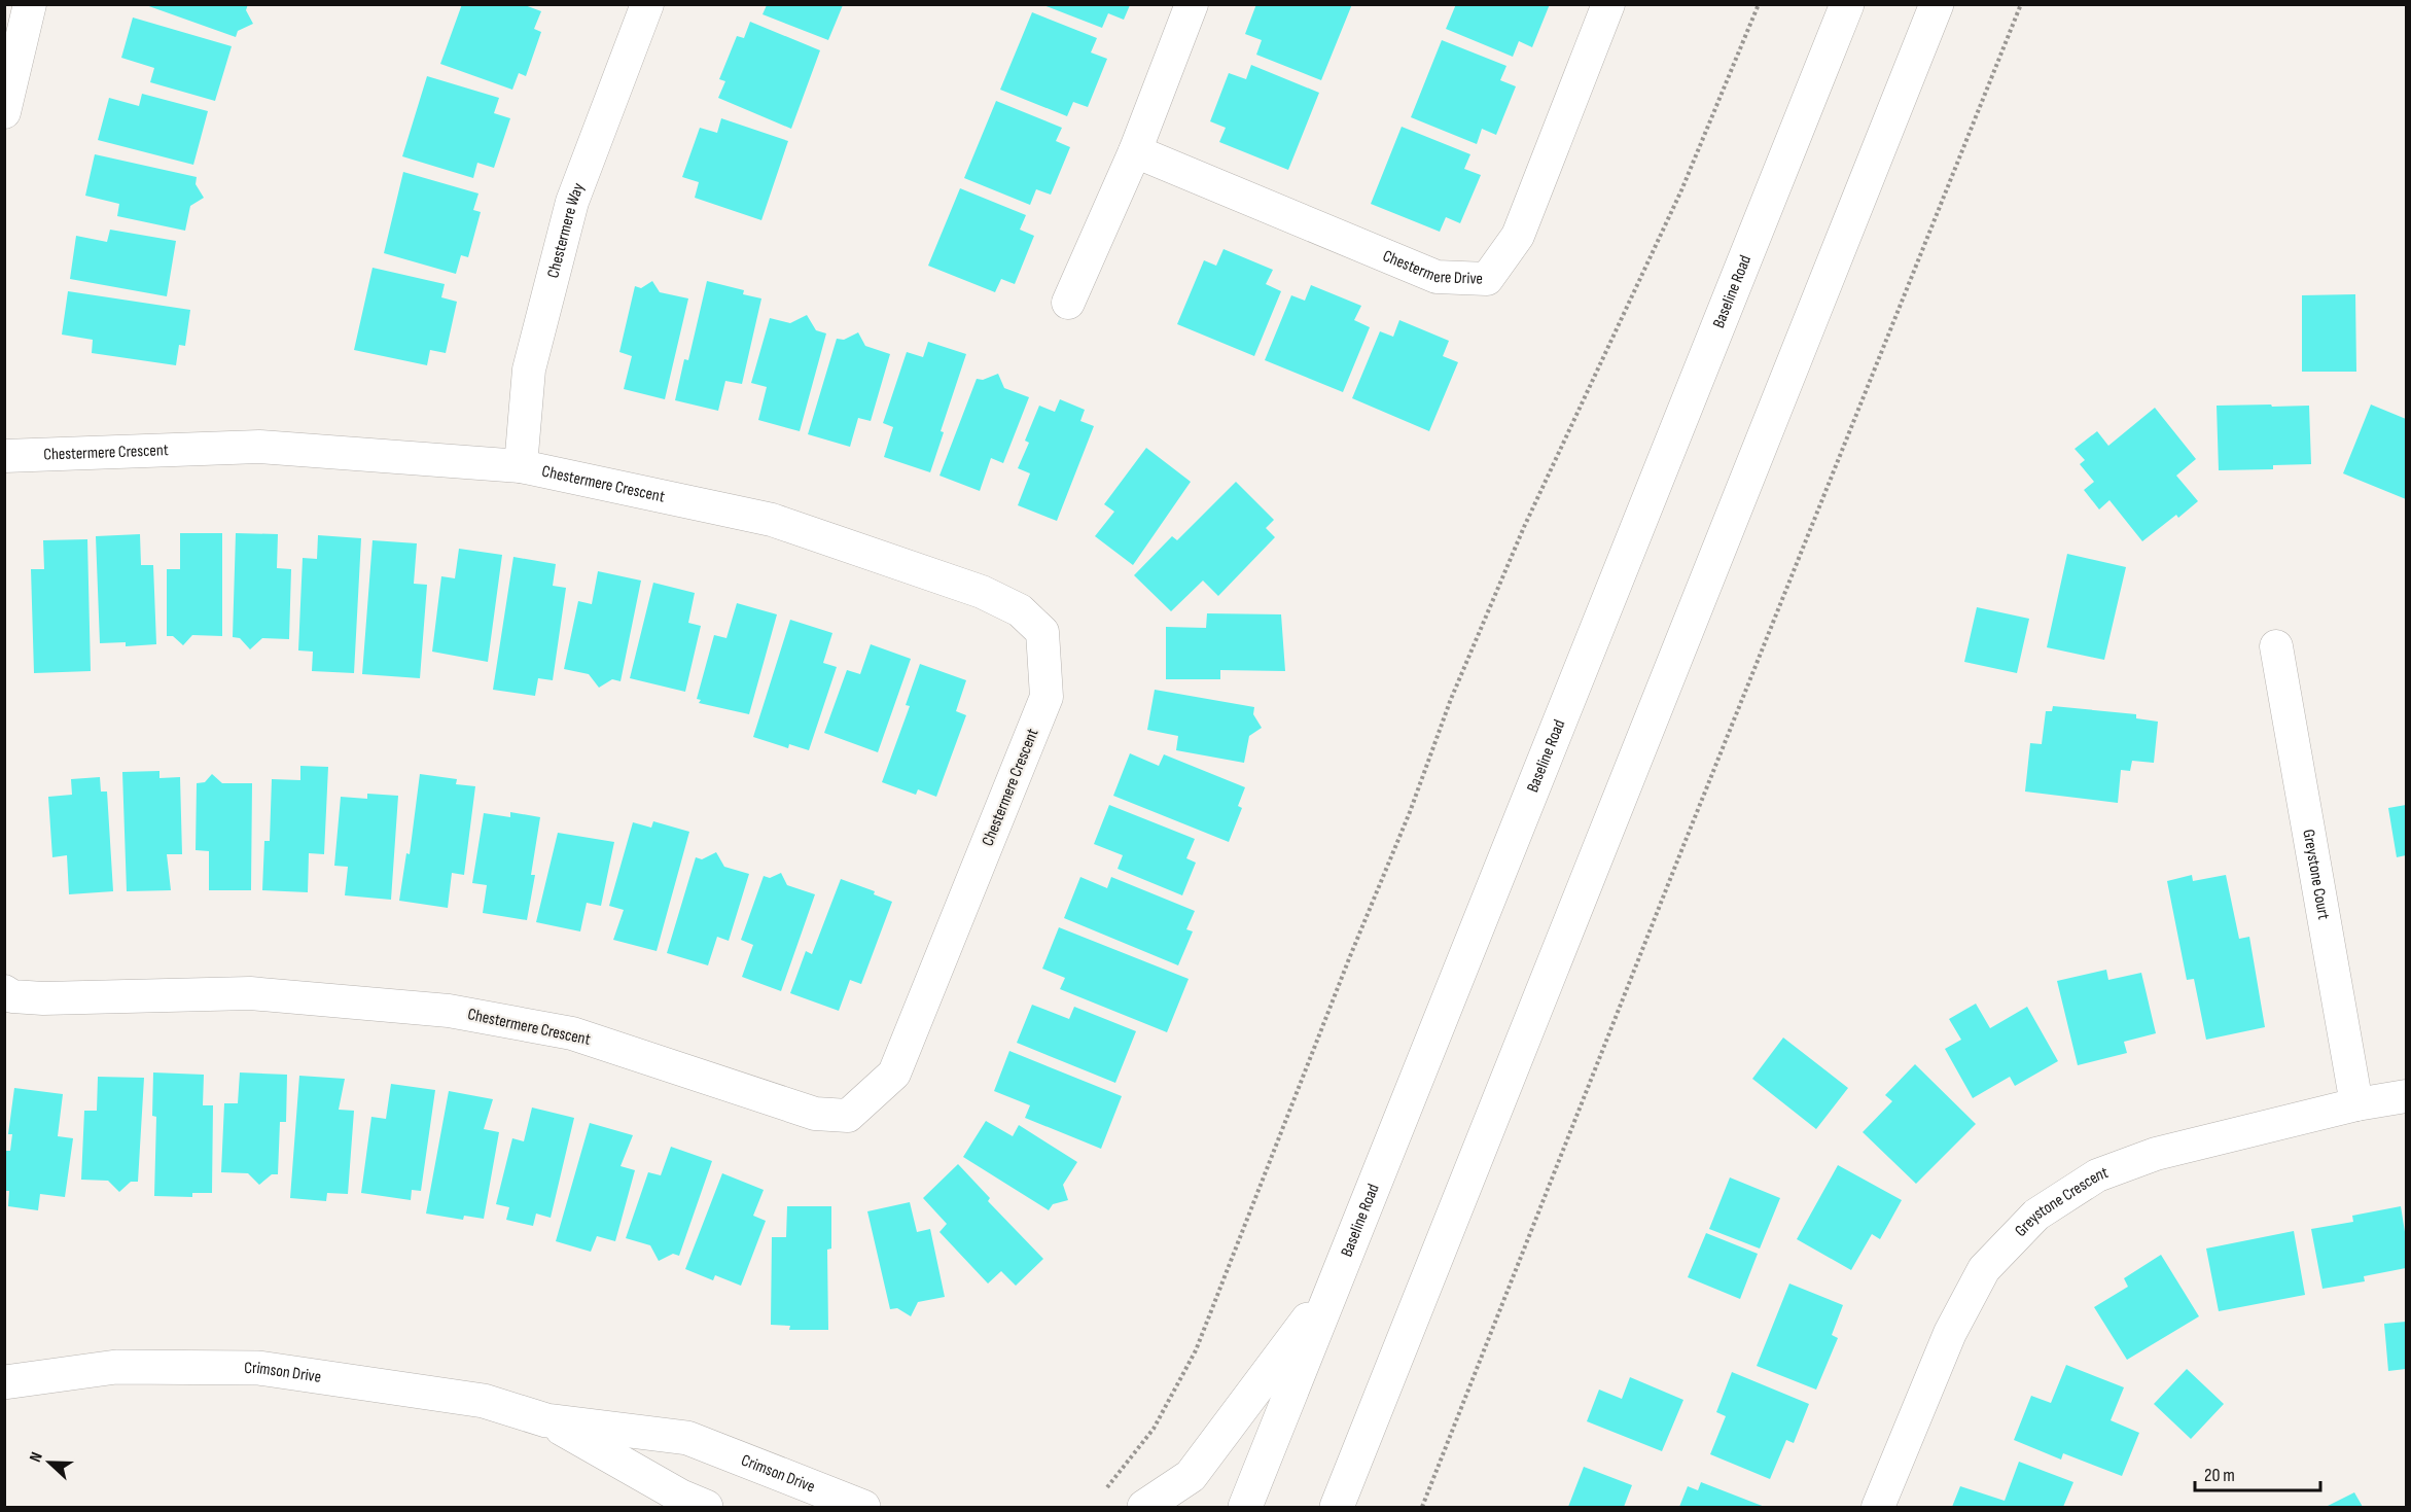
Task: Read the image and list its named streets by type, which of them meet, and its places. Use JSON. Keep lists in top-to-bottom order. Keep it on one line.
{"streets":{"main road":["Baseline Road","Crimson Drive"],"street":["Chestermere Way","Chestermere Drive","Chestermere Crescent","Greystone Court","Greystone Crescent"]},"crossings":[["Chestermere Way","Chestermere Crescent"],["Greystone Court","Greystone Crescent"]],"scale_bar":"20 m","north":"left"}
